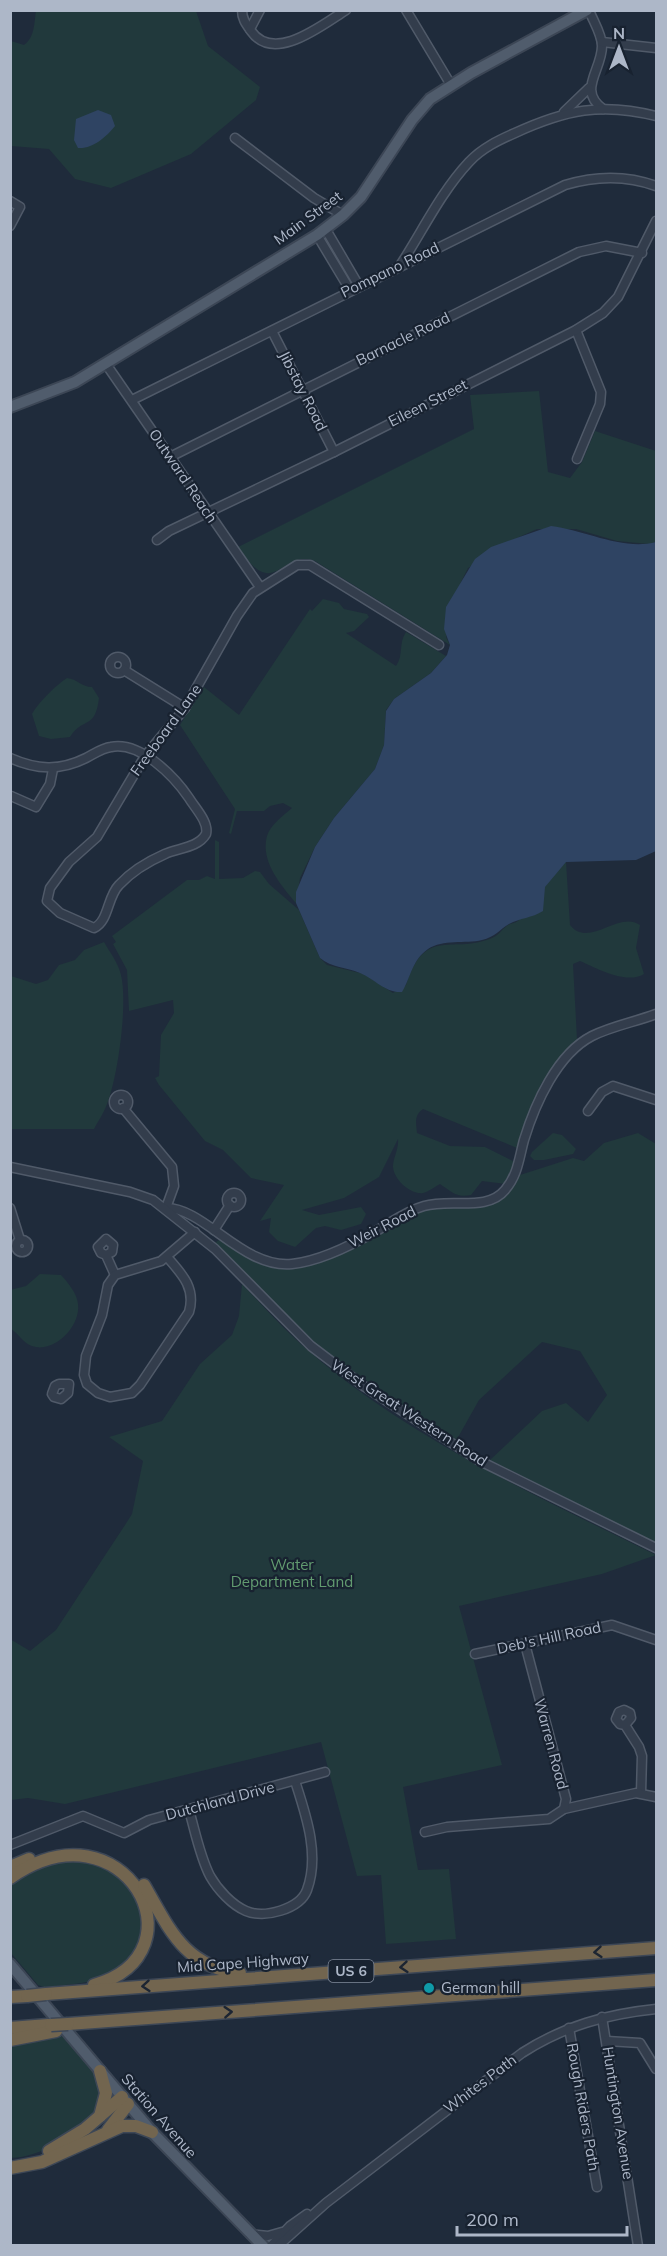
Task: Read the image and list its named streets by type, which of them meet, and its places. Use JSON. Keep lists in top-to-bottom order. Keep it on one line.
{"streets":{"highway":["Mid Cape Highway","US 6"],"main road":["Main Street","Station Avenue"],"street":["Pompano Road","Barnacle Road","Jibstay Road","Eileen Street","Outward Reach","Freeboard Lane","Weir Road","West Great Western Road","Deb's Hill Road","Warren Road","Dutchland Drive","Whites Path","Rough Riders Path","Huntington Avenue"]},"crossings":[["Main Street","Outward Reach"],["Pompano Road","Jibstay Road"],["Pompano Road","Outward Reach"],["Barnacle Road","Jibstay Road"],["Barnacle Road","Eileen Street"],["Barnacle Road","Outward Reach"],["Jibstay Road","Eileen Street"],["Eileen Street","Outward Reach"],["Outward Reach","Freeboard Lane"],["Weir Road","West Great Western Road"],["Deb's Hill Road","Warren Road"],["Mid Cape Highway","Station Avenue"],["Whites Path","Rough Riders Path"],["Whites Path","Huntington Avenue"]],"parks":["Water Department Land"],"places":["German hill"],"scale_bar":"200 m","north":"top"}
